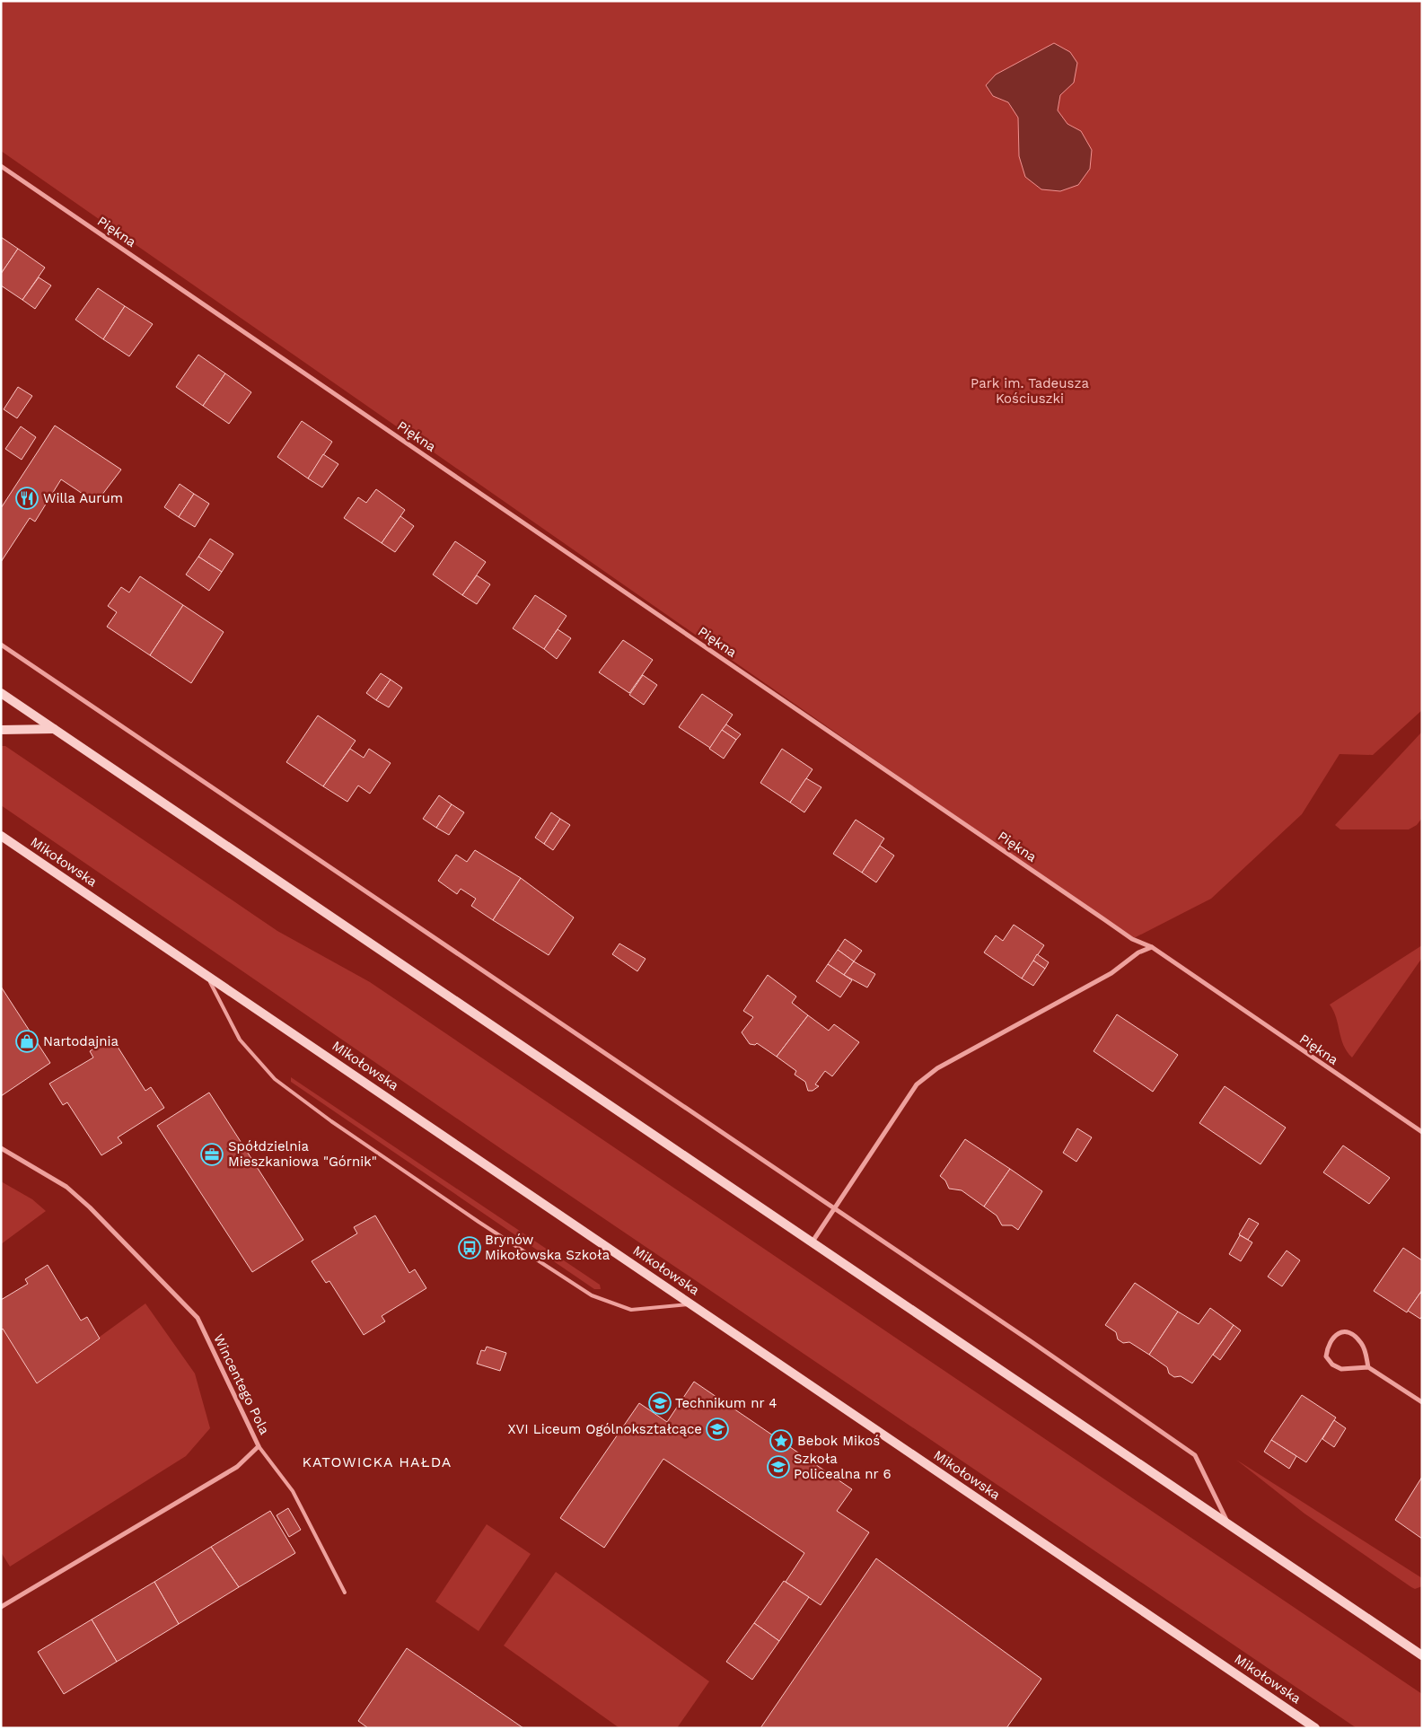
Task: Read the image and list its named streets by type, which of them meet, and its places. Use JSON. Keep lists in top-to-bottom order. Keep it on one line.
{"streets":{"main road":["Mikołowska"],"street":["Piękna","Wincentego Pola"]},"districts":["KATOWICKA HAŁDA"],"parks":["Park im. Tadeusza Kościuszki"],"places":{"restaurant":["Willa Aurum"],"shop":["Nartodajnia"],"office":["Spółdzielnia Mieszkaniowa \"Górnik\""],"bus stop":["Brynów Mikołowska Szkoła"],"school or university":["Technikum nr 4","XVI Liceum Ogólnokształcące","Szkoła Policealna nr 6"],"place":["Bebok Mikoś"]}}
